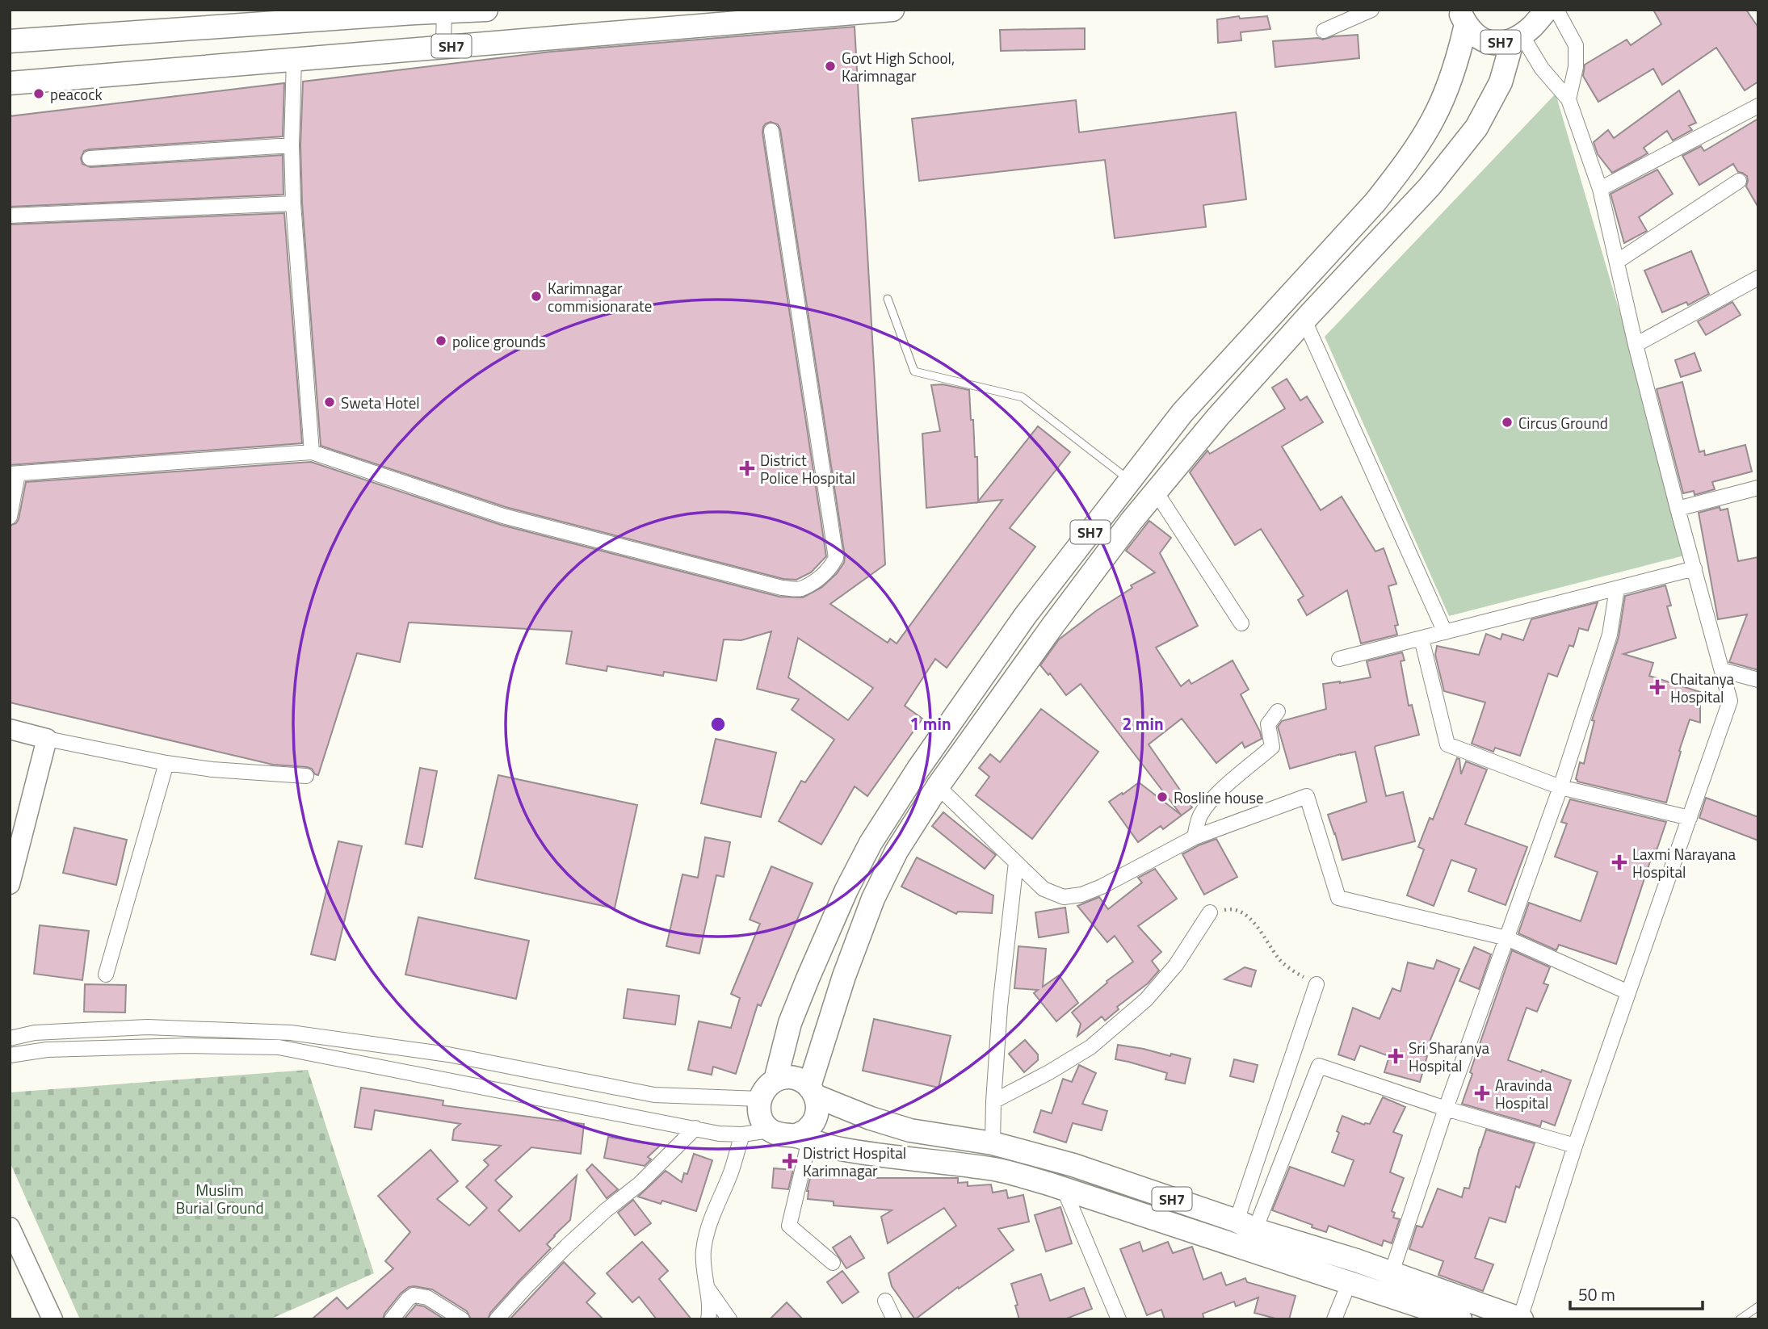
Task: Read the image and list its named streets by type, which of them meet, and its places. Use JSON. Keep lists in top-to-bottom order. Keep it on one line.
{"streets":{"main road":["SH7"]},"parks":["Muslim Burial Ground"],"places":{"other":["Govt High School, Karimnagar","peacock","Karimnagar commisionarate","police grounds","Sweta Hotel","Circus Ground","Rosline house"],"health":["District Police Hospital","Chaitanya Hospital","Laxmi Narayana Hospital","Sri Sharanya Hospital","Aravinda Hospital","District Hospital Karimnagar"]},"scale_bar":"50 m","rings":["1 min","2 min"]}
